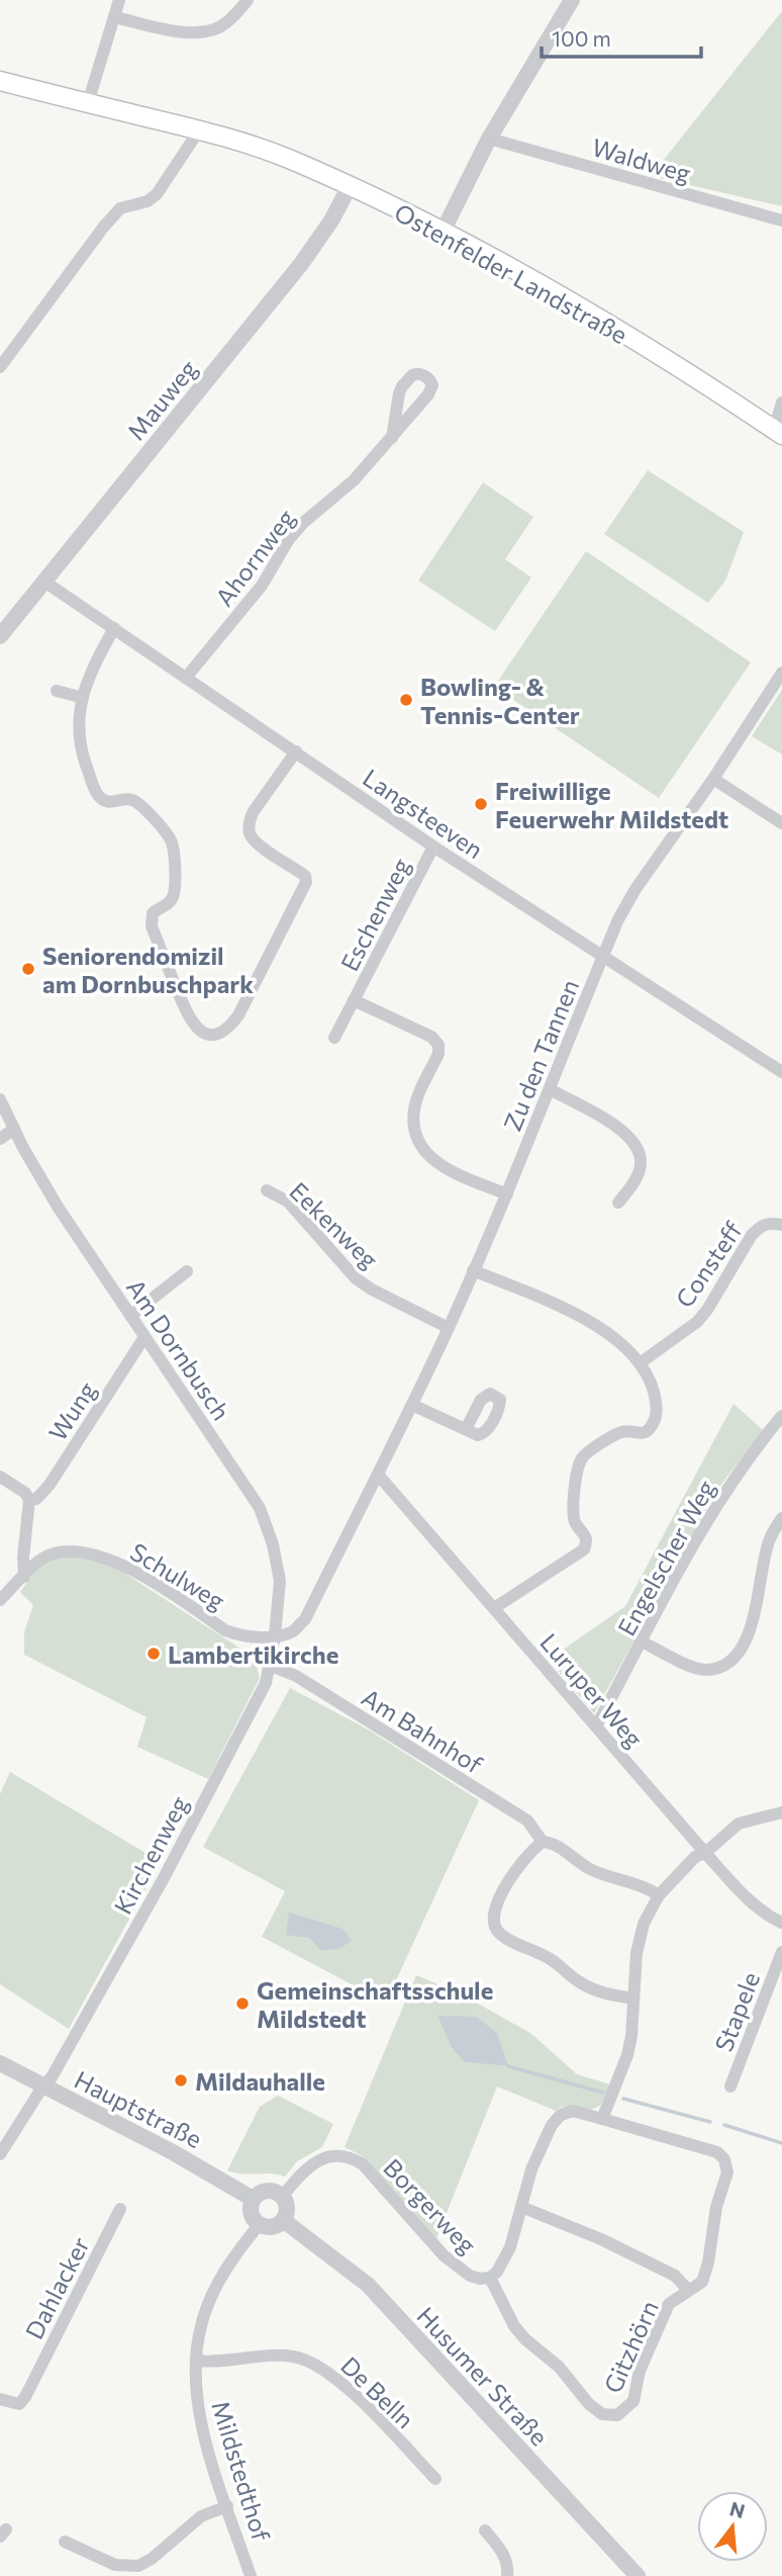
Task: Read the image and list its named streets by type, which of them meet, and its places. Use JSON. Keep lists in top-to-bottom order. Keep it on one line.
{"streets":{"main road":["Ostenfelder Landstraße"],"street":["Waldweg","Mauweg","Ahornweg","Langsteeven","Eschenweg","Zu den Tannen","Eekenweg","Consteff","Am Dornbusch","Wung","Engelscher Weg","Schulweg","Luruper Weg","Am Bahnhof","Kirchenweg","Stapele","Hauptstraße","Borgerweg","Dahlacker","Gitzhörn","Husumer Straße","De Belln","Mildstedthof"]},"crossings":[["Ostenfelder Landstraße","Mauweg"],["Mauweg","Langsteeven"],["Ahornweg","Langsteeven"],["Langsteeven","Eschenweg"],["Langsteeven","Zu den Tannen"],["Eschenweg","Zu den Tannen"],["Zu den Tannen","Eekenweg"],["Zu den Tannen","Luruper Weg"],["Am Dornbusch","Wung"],["Am Dornbusch","Schulweg"],["Am Dornbusch","Kirchenweg"],["Engelscher Weg","Luruper Weg"],["Schulweg","Kirchenweg"],["Am Bahnhof","Kirchenweg"],["Kirchenweg","Hauptstraße"],["Hauptstraße","Borgerweg"],["Hauptstraße","Husumer Straße"],["Hauptstraße","Mildstedthof"],["Borgerweg","Gitzhörn"],["Borgerweg","Husumer Straße"],["Borgerweg","Mildstedthof"],["Husumer Straße","Mildstedthof"],["De Belln","Mildstedthof"]],"places":["Bowling- & Tennis-Center","Freiwillige Feuerwehr Mildstedt","Seniorendomizil am Dornbuschpark","Lambertikirche","Gemeinschaftsschule Mildstedt","Mildauhalle"],"scale_bar":"100 m","north":"top"}
